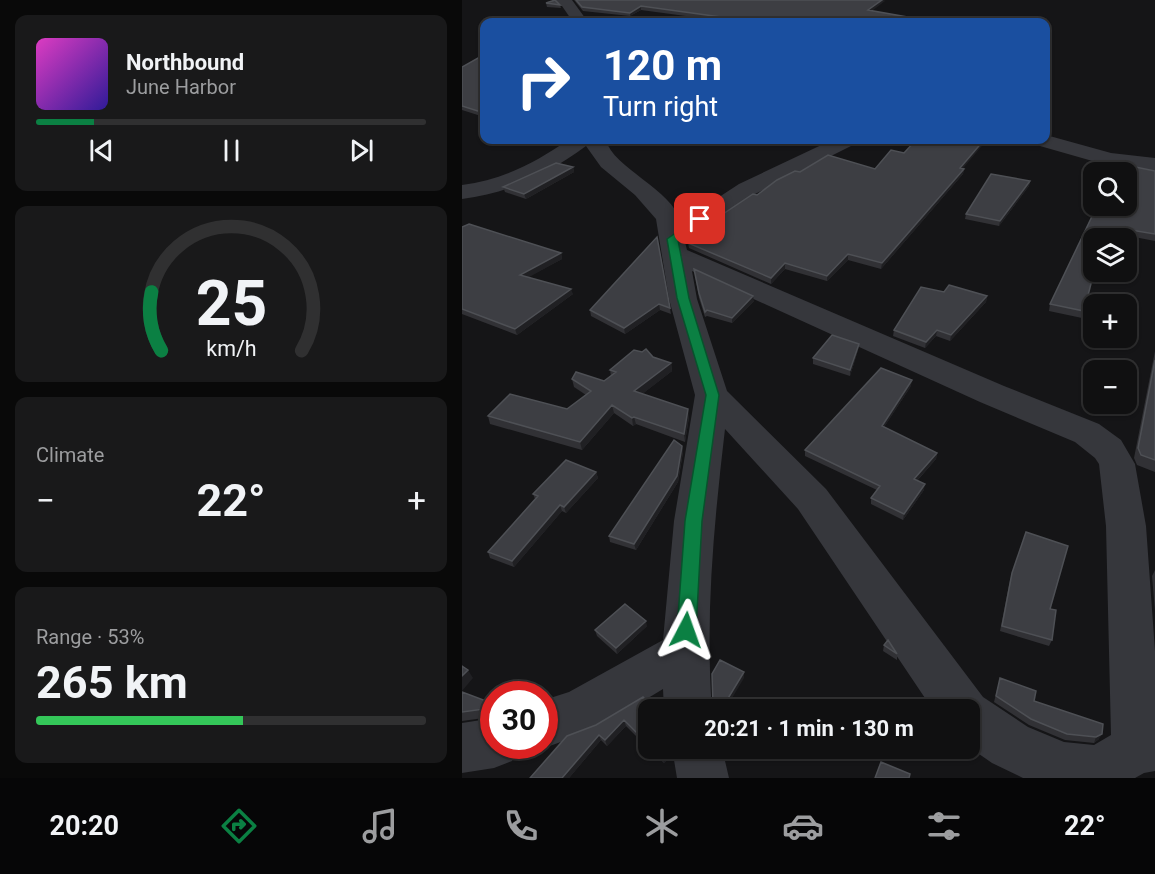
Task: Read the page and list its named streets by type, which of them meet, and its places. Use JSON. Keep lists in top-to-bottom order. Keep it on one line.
{"page":{"turn":["120 m","Turn right"],"song":["Northbound","June Harbor"],"map_buttons":["+","−"],"tile":["Climate",["Range · 53%","265 km"]],"heat":["−","22°","+"],"limit":"30","trip":"20:21 · 1 min · 130 m","tabs":["20:20","22°"],"gauge":["25","km/h"]}}
